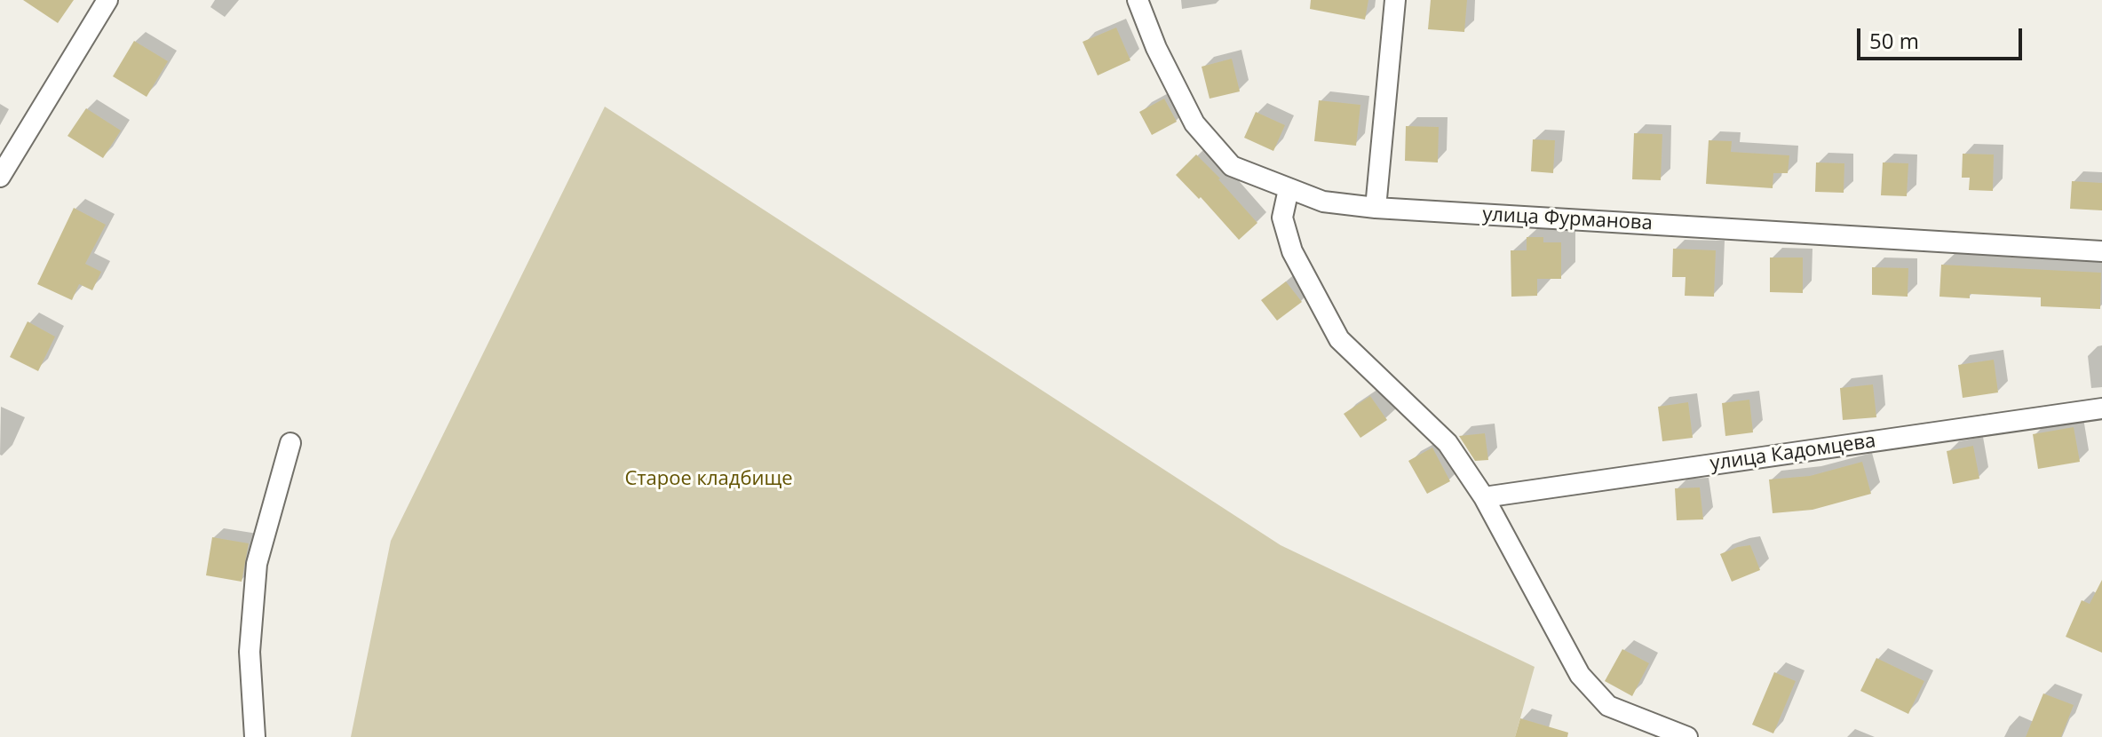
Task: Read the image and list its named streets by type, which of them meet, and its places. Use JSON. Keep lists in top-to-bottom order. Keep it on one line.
{"streets":{"street":["улица Фурманова","улица Кадомцева"]},"parks":["Старое кладбище"],"scale_bar":"50 m"}
